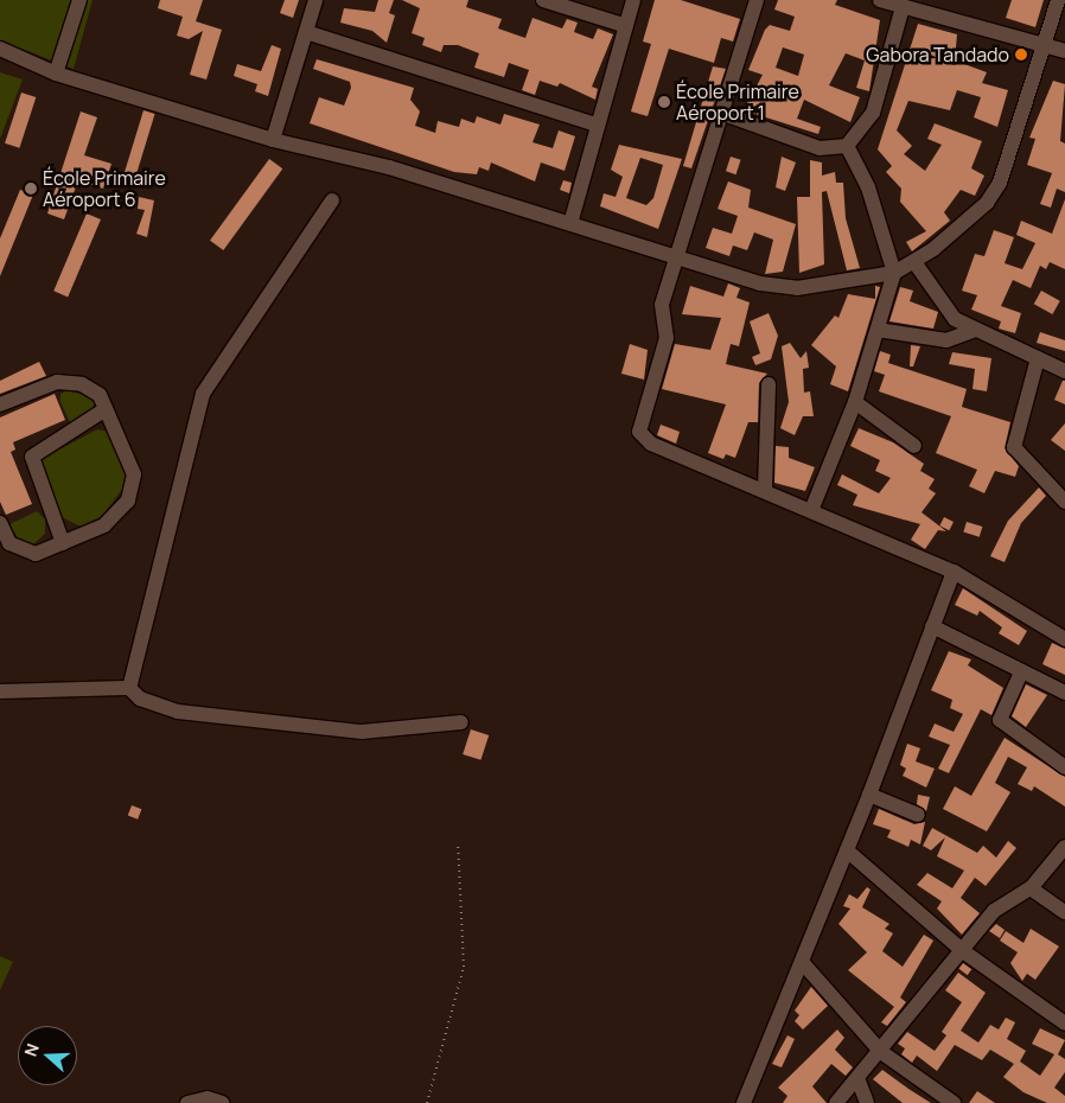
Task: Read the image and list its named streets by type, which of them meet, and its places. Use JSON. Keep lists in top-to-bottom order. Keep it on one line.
{"places":["Gabora Tandado","École Primaire Aéroport 1","École Primaire Aéroport 6"],"north":"left"}
